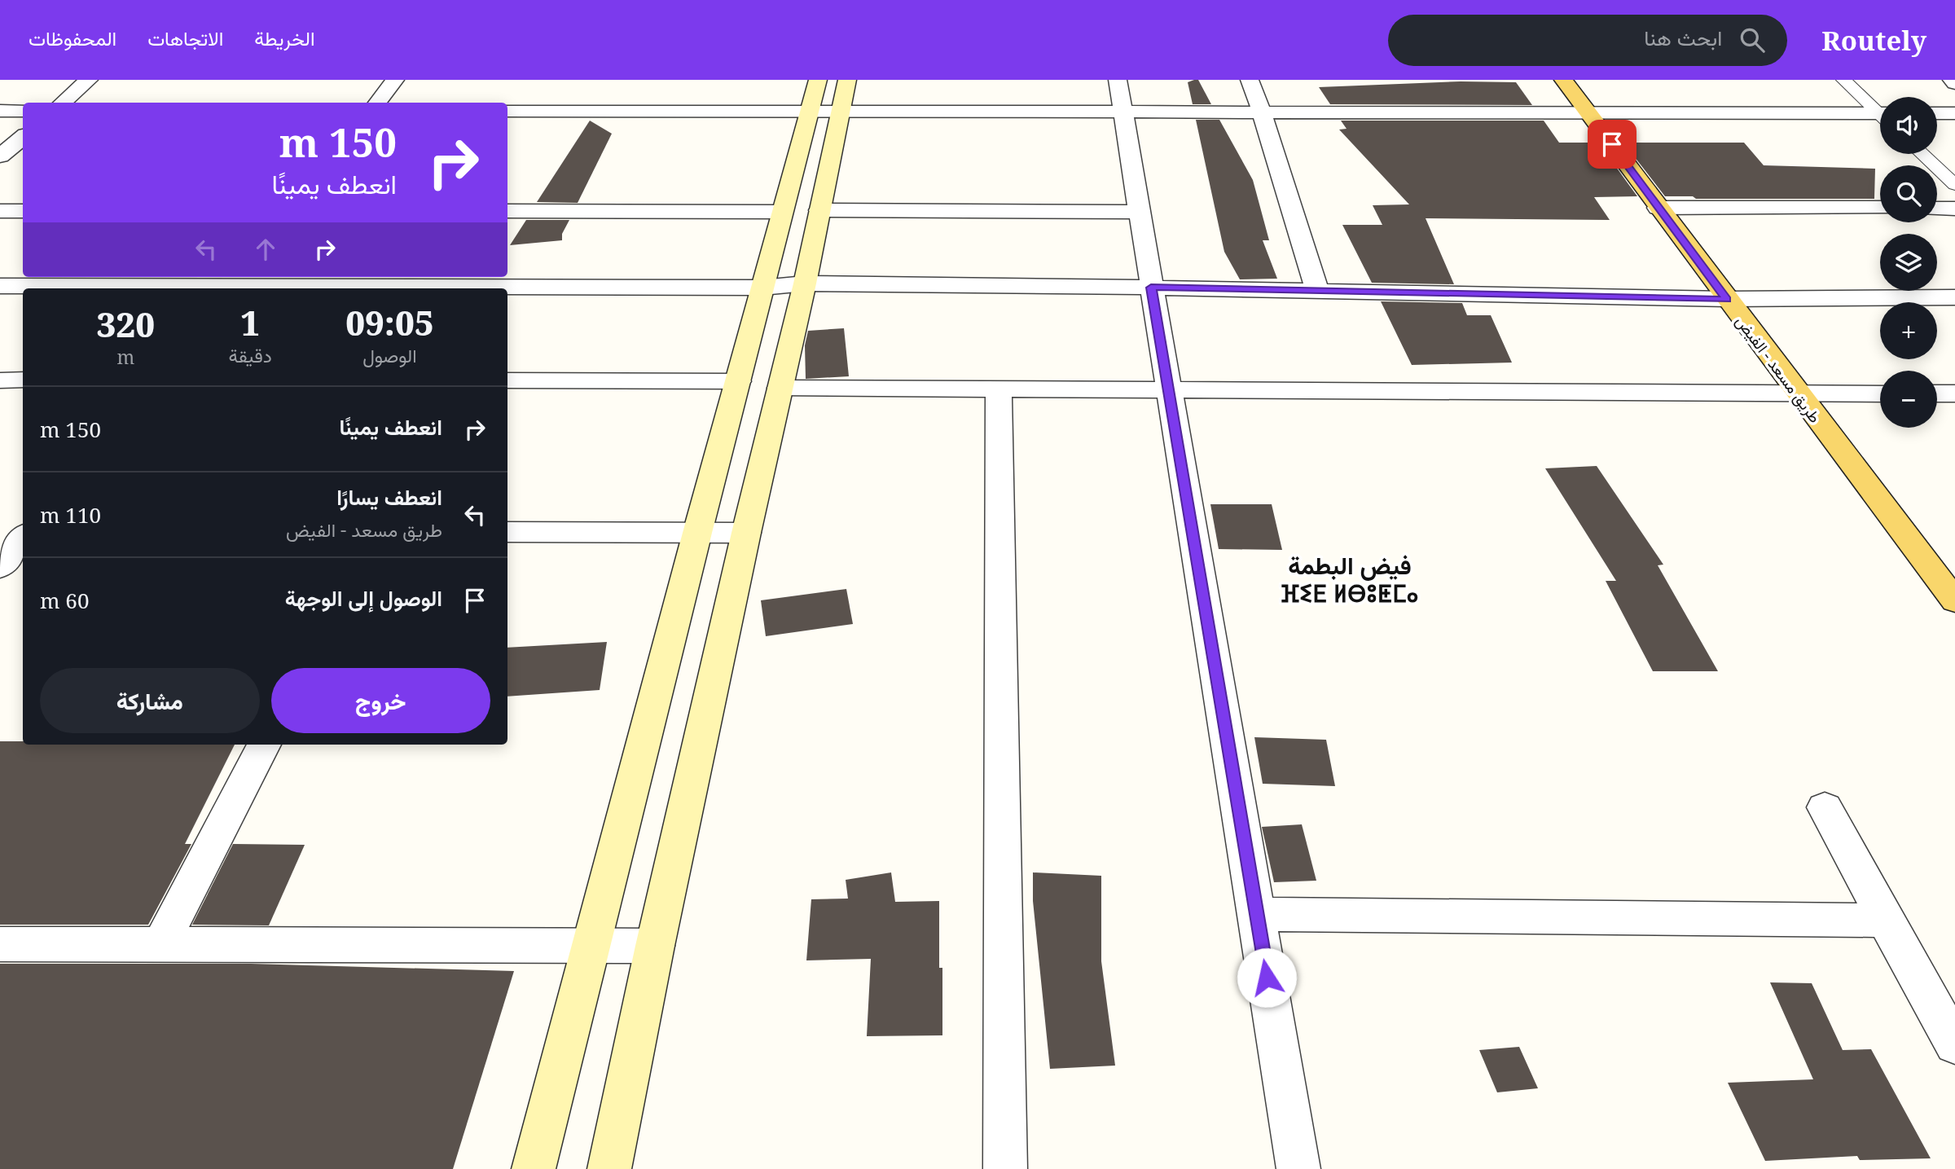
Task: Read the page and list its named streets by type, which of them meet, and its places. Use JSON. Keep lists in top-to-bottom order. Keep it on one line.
{"streets":{"main road":["طريق مسعد - الفيض"]},"districts":["فيض البطمة ⴼⵉⴹ ⵍⴱⵓⵟⵎⴰ"],"page":{"header":"Routely","search":"ابحث هنا","nav":["الخريطة","الاتجاهات","المحفوظات"],"map_buttons":["+","−"],"turn":["150 m","انعطف يمينًا"],"eta":["09:05","الوصول","1","دقيقة","320","m"],"list":[{"name":"انعطف يمينًا","value":"150 m"},{"name":"انعطف يسارًا","note":"طريق مسعد - الفيض","value":"110 m"},{"name":"الوصول إلى الوجهة","value":"60 m"}],"buttons":["خروج","مشاركة"]}}
